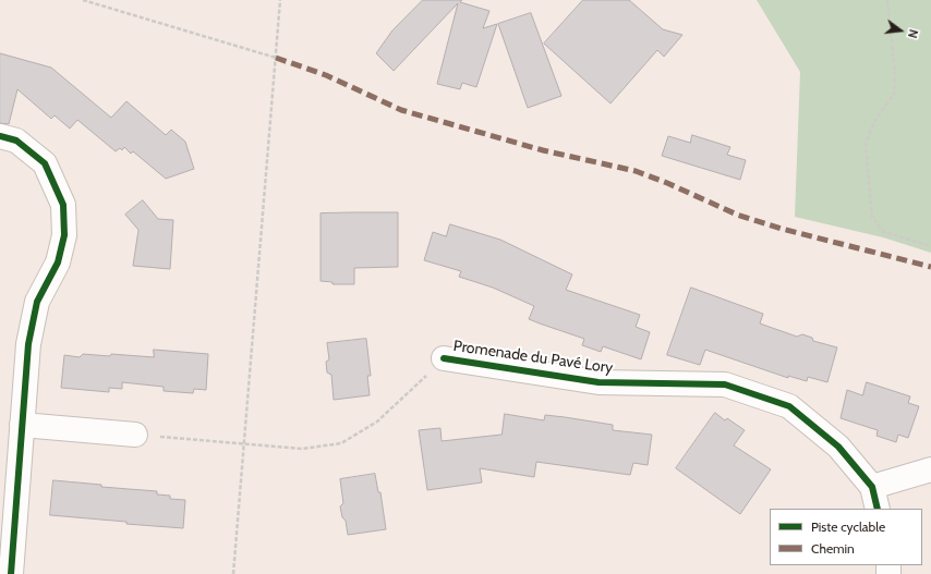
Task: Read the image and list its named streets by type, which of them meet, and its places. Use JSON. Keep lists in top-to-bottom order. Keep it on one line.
{"streets":{"street":["Promenade du Pavé Lory"]},"legend":["Piste cyclable","Chemin"],"north":"right"}
